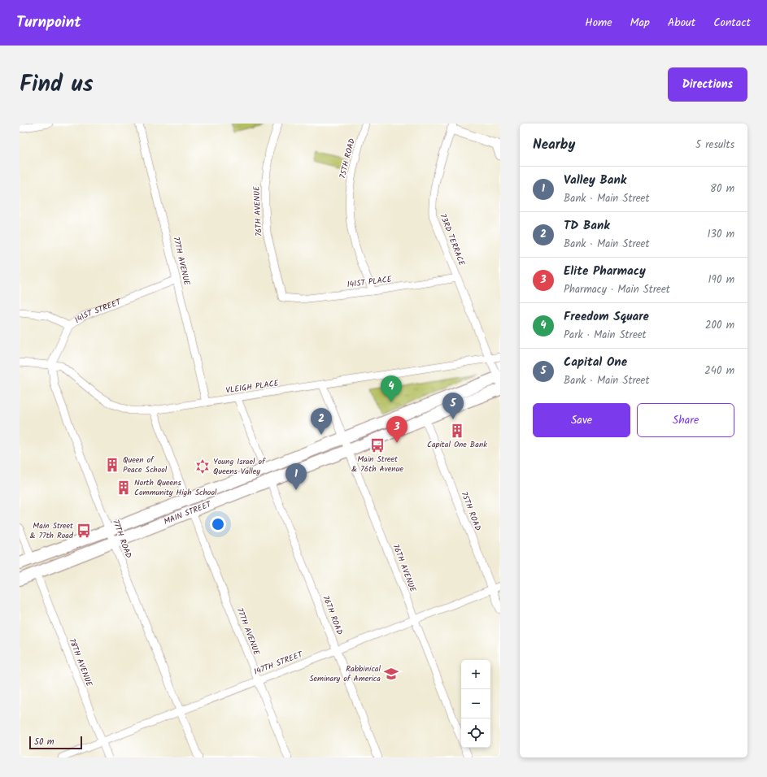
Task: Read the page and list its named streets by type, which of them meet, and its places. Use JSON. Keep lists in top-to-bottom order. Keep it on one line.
{"streets":{"main road":["MAIN STREET"],"street":["75TH ROAD","76TH AVENUE","73RD TERRACE","77TH AVENUE","141ST PLACE","141ST STREET","VLEIGH PLACE","77TH ROAD","76TH ROAD","78TH AVENUE","147TH STREET"]},"crossings":[["75TH ROAD","141ST PLACE"],["75TH ROAD","MAIN STREET"],["75TH ROAD","147TH STREET"],["76TH AVENUE","141ST PLACE"],["76TH AVENUE","VLEIGH PLACE"],["76TH AVENUE","MAIN STREET"],["76TH AVENUE","147TH STREET"],["73RD TERRACE","141ST PLACE"],["73RD TERRACE","VLEIGH PLACE"],["73RD TERRACE","MAIN STREET"],["77TH AVENUE","141ST STREET"],["77TH AVENUE","VLEIGH PLACE"],["77TH AVENUE","MAIN STREET"],["77TH AVENUE","147TH STREET"],["VLEIGH PLACE","77TH ROAD"],["MAIN STREET","77TH ROAD"],["MAIN STREET","76TH ROAD"],["MAIN STREET","78TH AVENUE"],["77TH ROAD","147TH STREET"],["76TH ROAD","147TH STREET"],["78TH AVENUE","147TH STREET"]],"places":{"building":["Capital One Bank","Queen of Peace School","North Queens Community High School"],"bus stop":["Main Street & 76th Avenue","Main Street & 77th Road"],"synagogue":["Young Israel of Queens Valley"],"school or university":["Rabbinical Seminary of America"]},"scale_bar":"50 m","page":{"header":"Turnpoint","nav":["Home","Map","About","Contact"],"title":"Find us","buttons":["Directions",["Save","Share"]],"heading":["Nearby","5 results"],"list":[{"mark":"1","name":"Valley Bank","note":"Bank · Main Street","value":"80 m"},{"mark":"2","name":"TD Bank","note":"Bank · Main Street","value":"130 m"},{"mark":"3","name":"Elite Pharmacy","note":"Pharmacy · Main Street","value":"190 m"},{"mark":"4","name":"Freedom Square","note":"Park · Main Street","value":"200 m"},{"mark":"5","name":"Capital One","note":"Bank · Main Street","value":"240 m"}],"pins":["4","5","2","3","1"],"map_buttons":["+","−"],"scale":"50 m"}}
